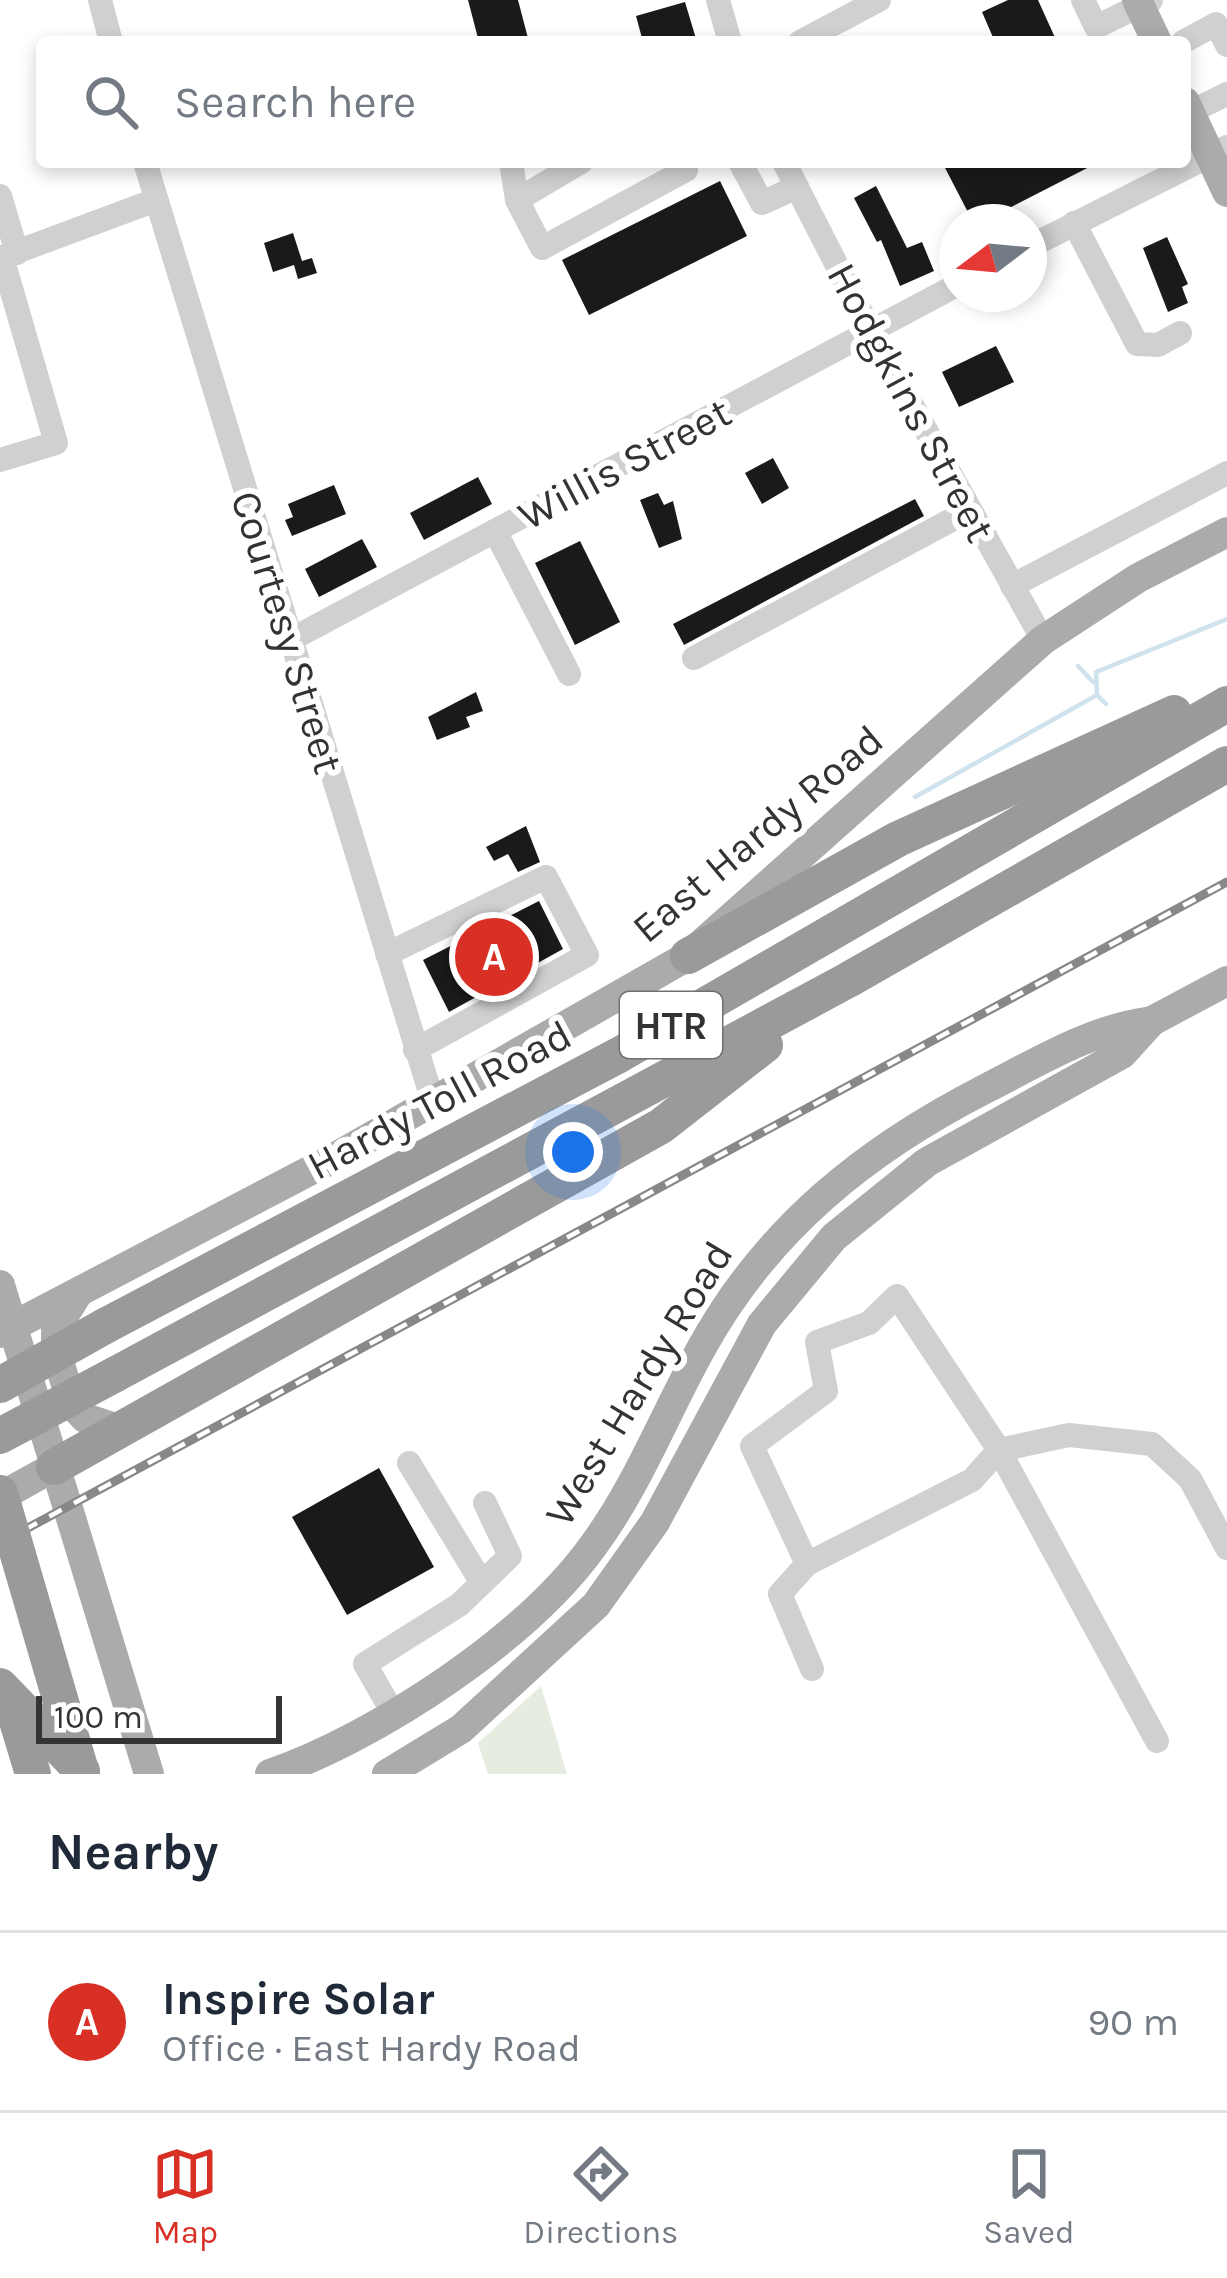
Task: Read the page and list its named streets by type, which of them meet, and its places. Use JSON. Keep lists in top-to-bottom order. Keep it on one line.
{"streets":{"highway":["HTR","Hardy Toll Road"],"main road":["East Hardy Road","West Hardy Road"],"street":["Hodgkins Street","Willis Street","Courtesy Street"]},"crossings":[["Hodgkins Street","Willis Street"],["Hodgkins Street","East Hardy Road"],["Willis Street","Courtesy Street"],["Courtesy Street","East Hardy Road"]],"scale_bar":"100 m","north":"left","page":{"search":"Search here","pins":"A","scale":"100 m","heading":"Nearby","list":[{"mark":"A","name":"Inspire Solar","note":"Office · East Hardy Road","value":"90 m"}],"nav":["Map","Directions","Saved"]}}
